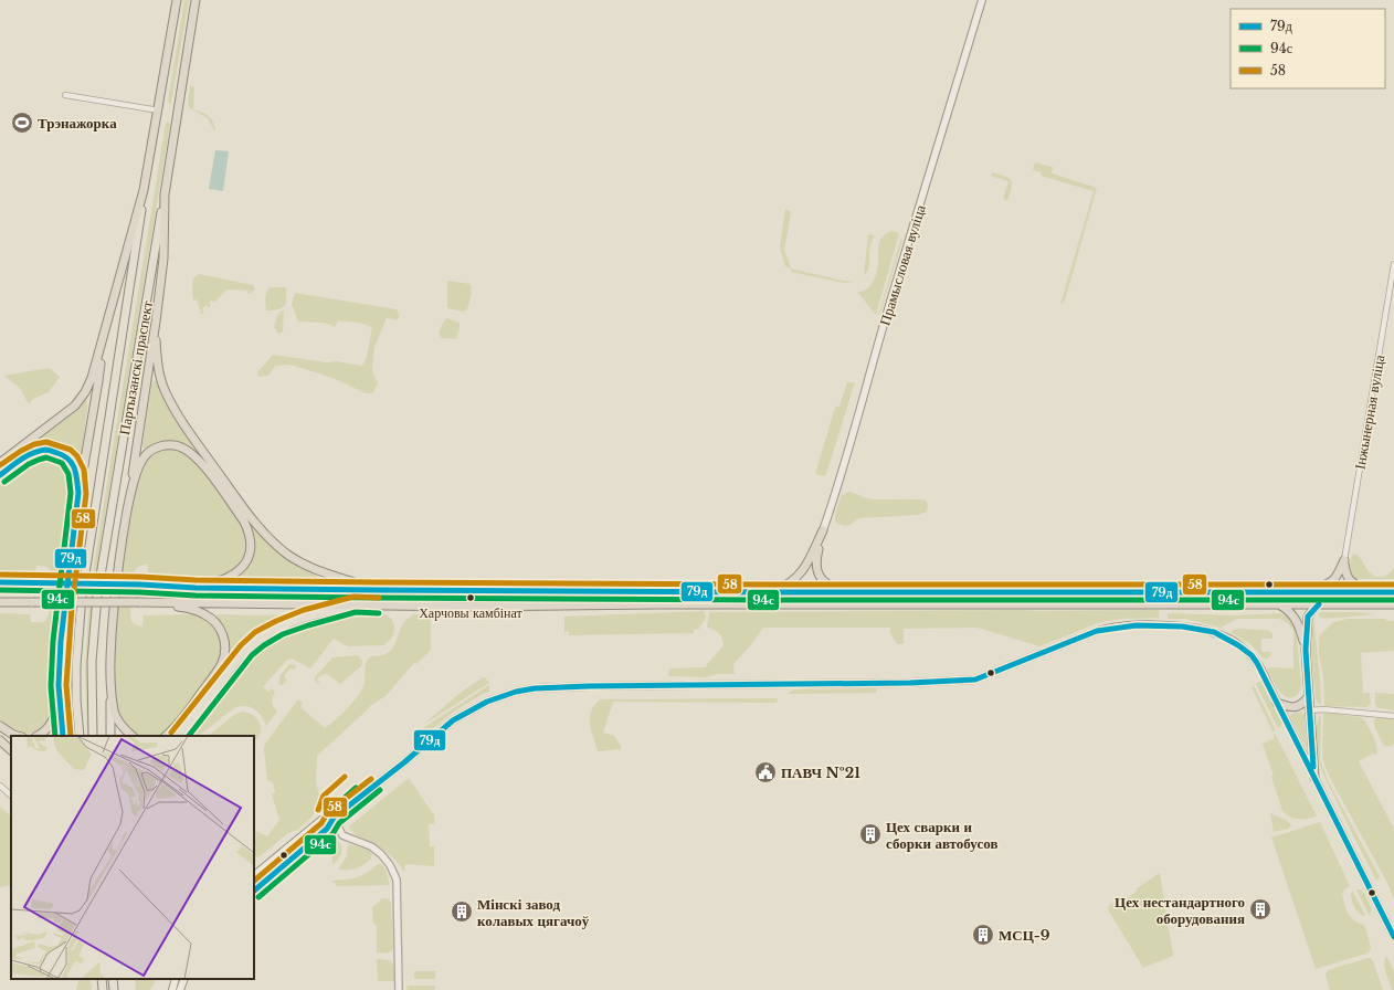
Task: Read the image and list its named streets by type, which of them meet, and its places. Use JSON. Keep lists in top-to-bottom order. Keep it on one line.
{"streets":{"highway":["Партызанскі праспект"],"main road":["Прамысловая вуліца"],"street":["Інжынерная вуліца"]},"places":{"sports":["Трэнажорка"],"other":["Харчовы камбінат"],"public building":["ПАВЧ №21"],"building":["Цех сварки и сборки автобусов","Цех нестандартного оборудования","Мінскі завод колавых цягачоў","МСЦ-9"]},"lines":["transit line 58","transit line 79д","transit line 94с"],"legend":["79д","94с","58"]}
